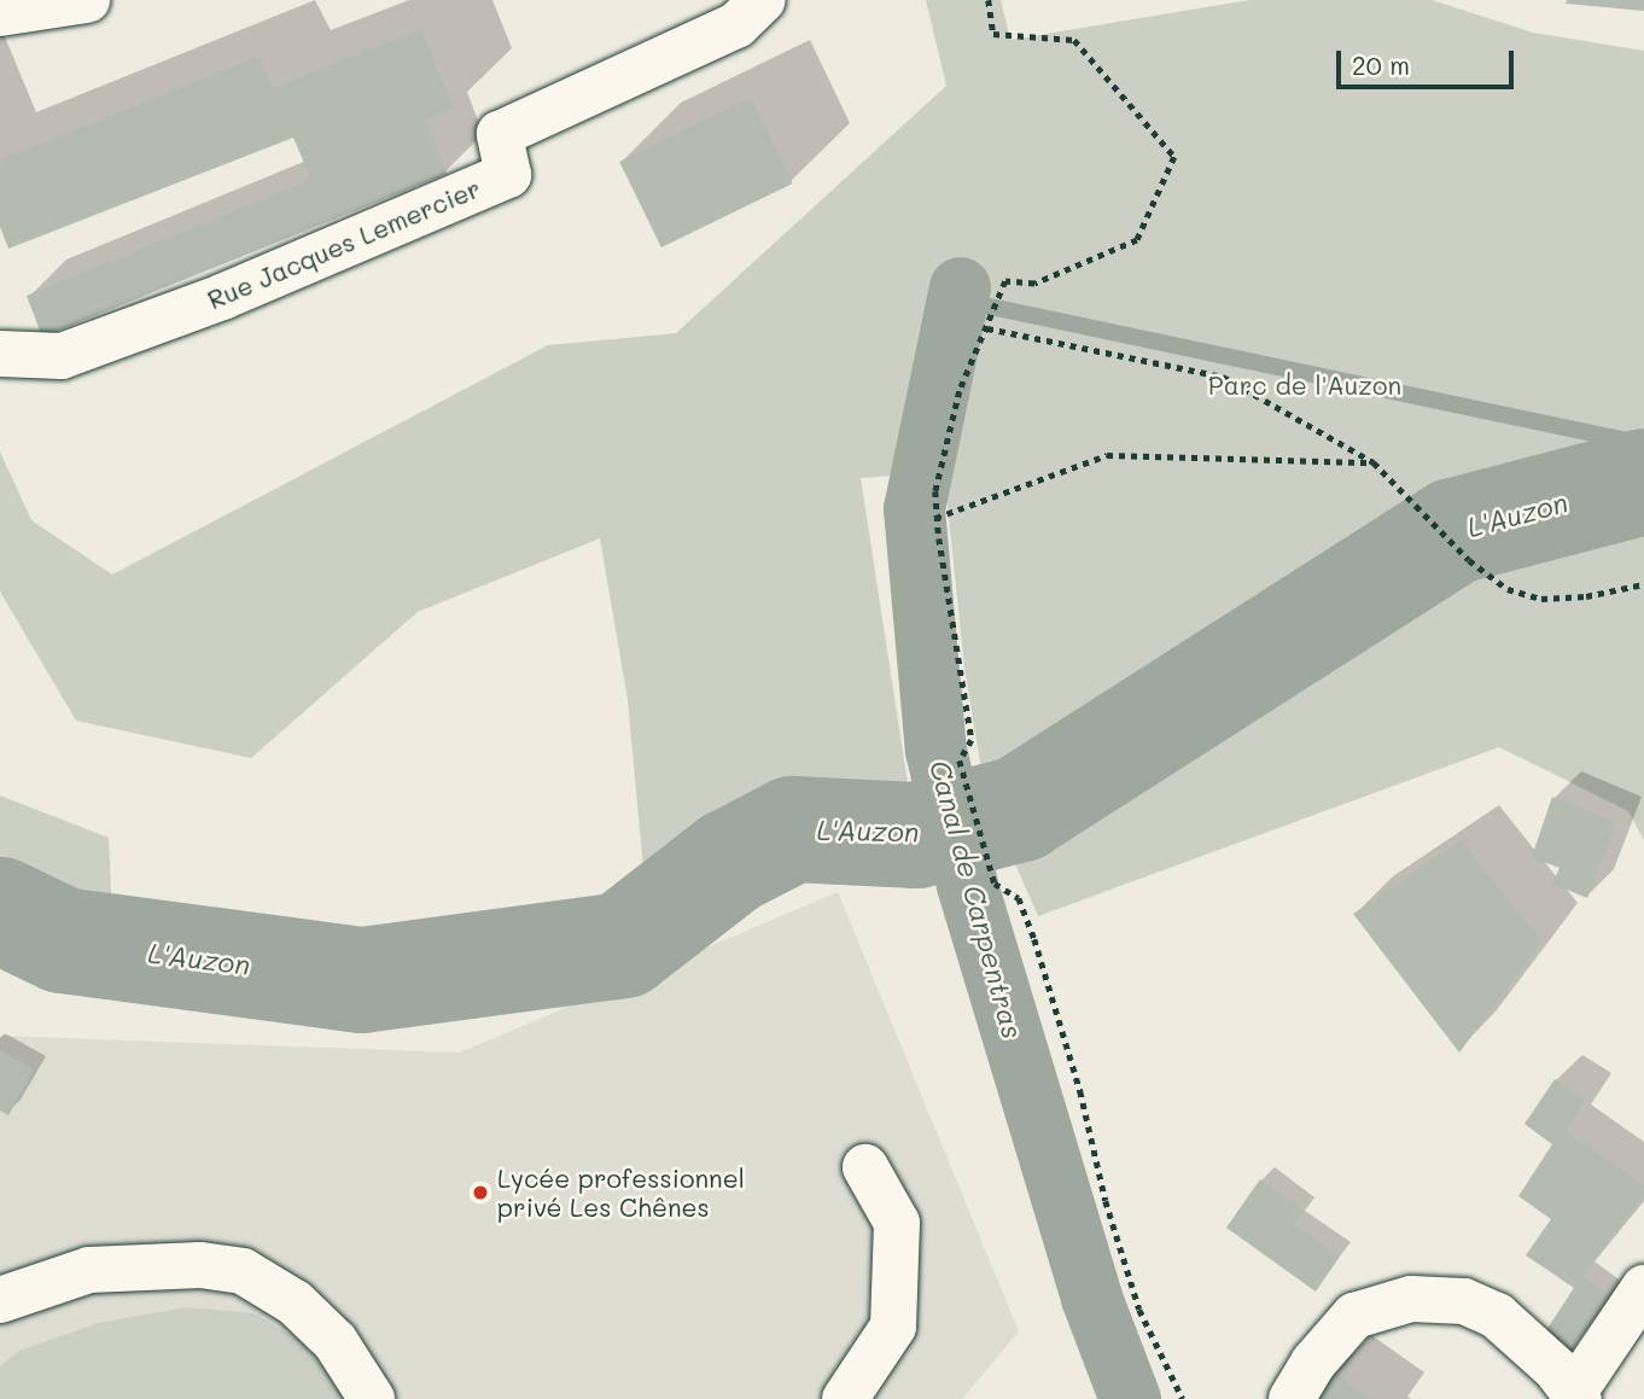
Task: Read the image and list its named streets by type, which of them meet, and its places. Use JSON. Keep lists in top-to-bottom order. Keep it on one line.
{"streets":{"street":["Rue Jacques Lemercier"]},"water":["L'Auzon","Canal de Carpentras"],"parks":["Parc de l'Auzon"],"places":["Lycée professionnel privé Les Chênes"],"scale_bar":"20 m"}
